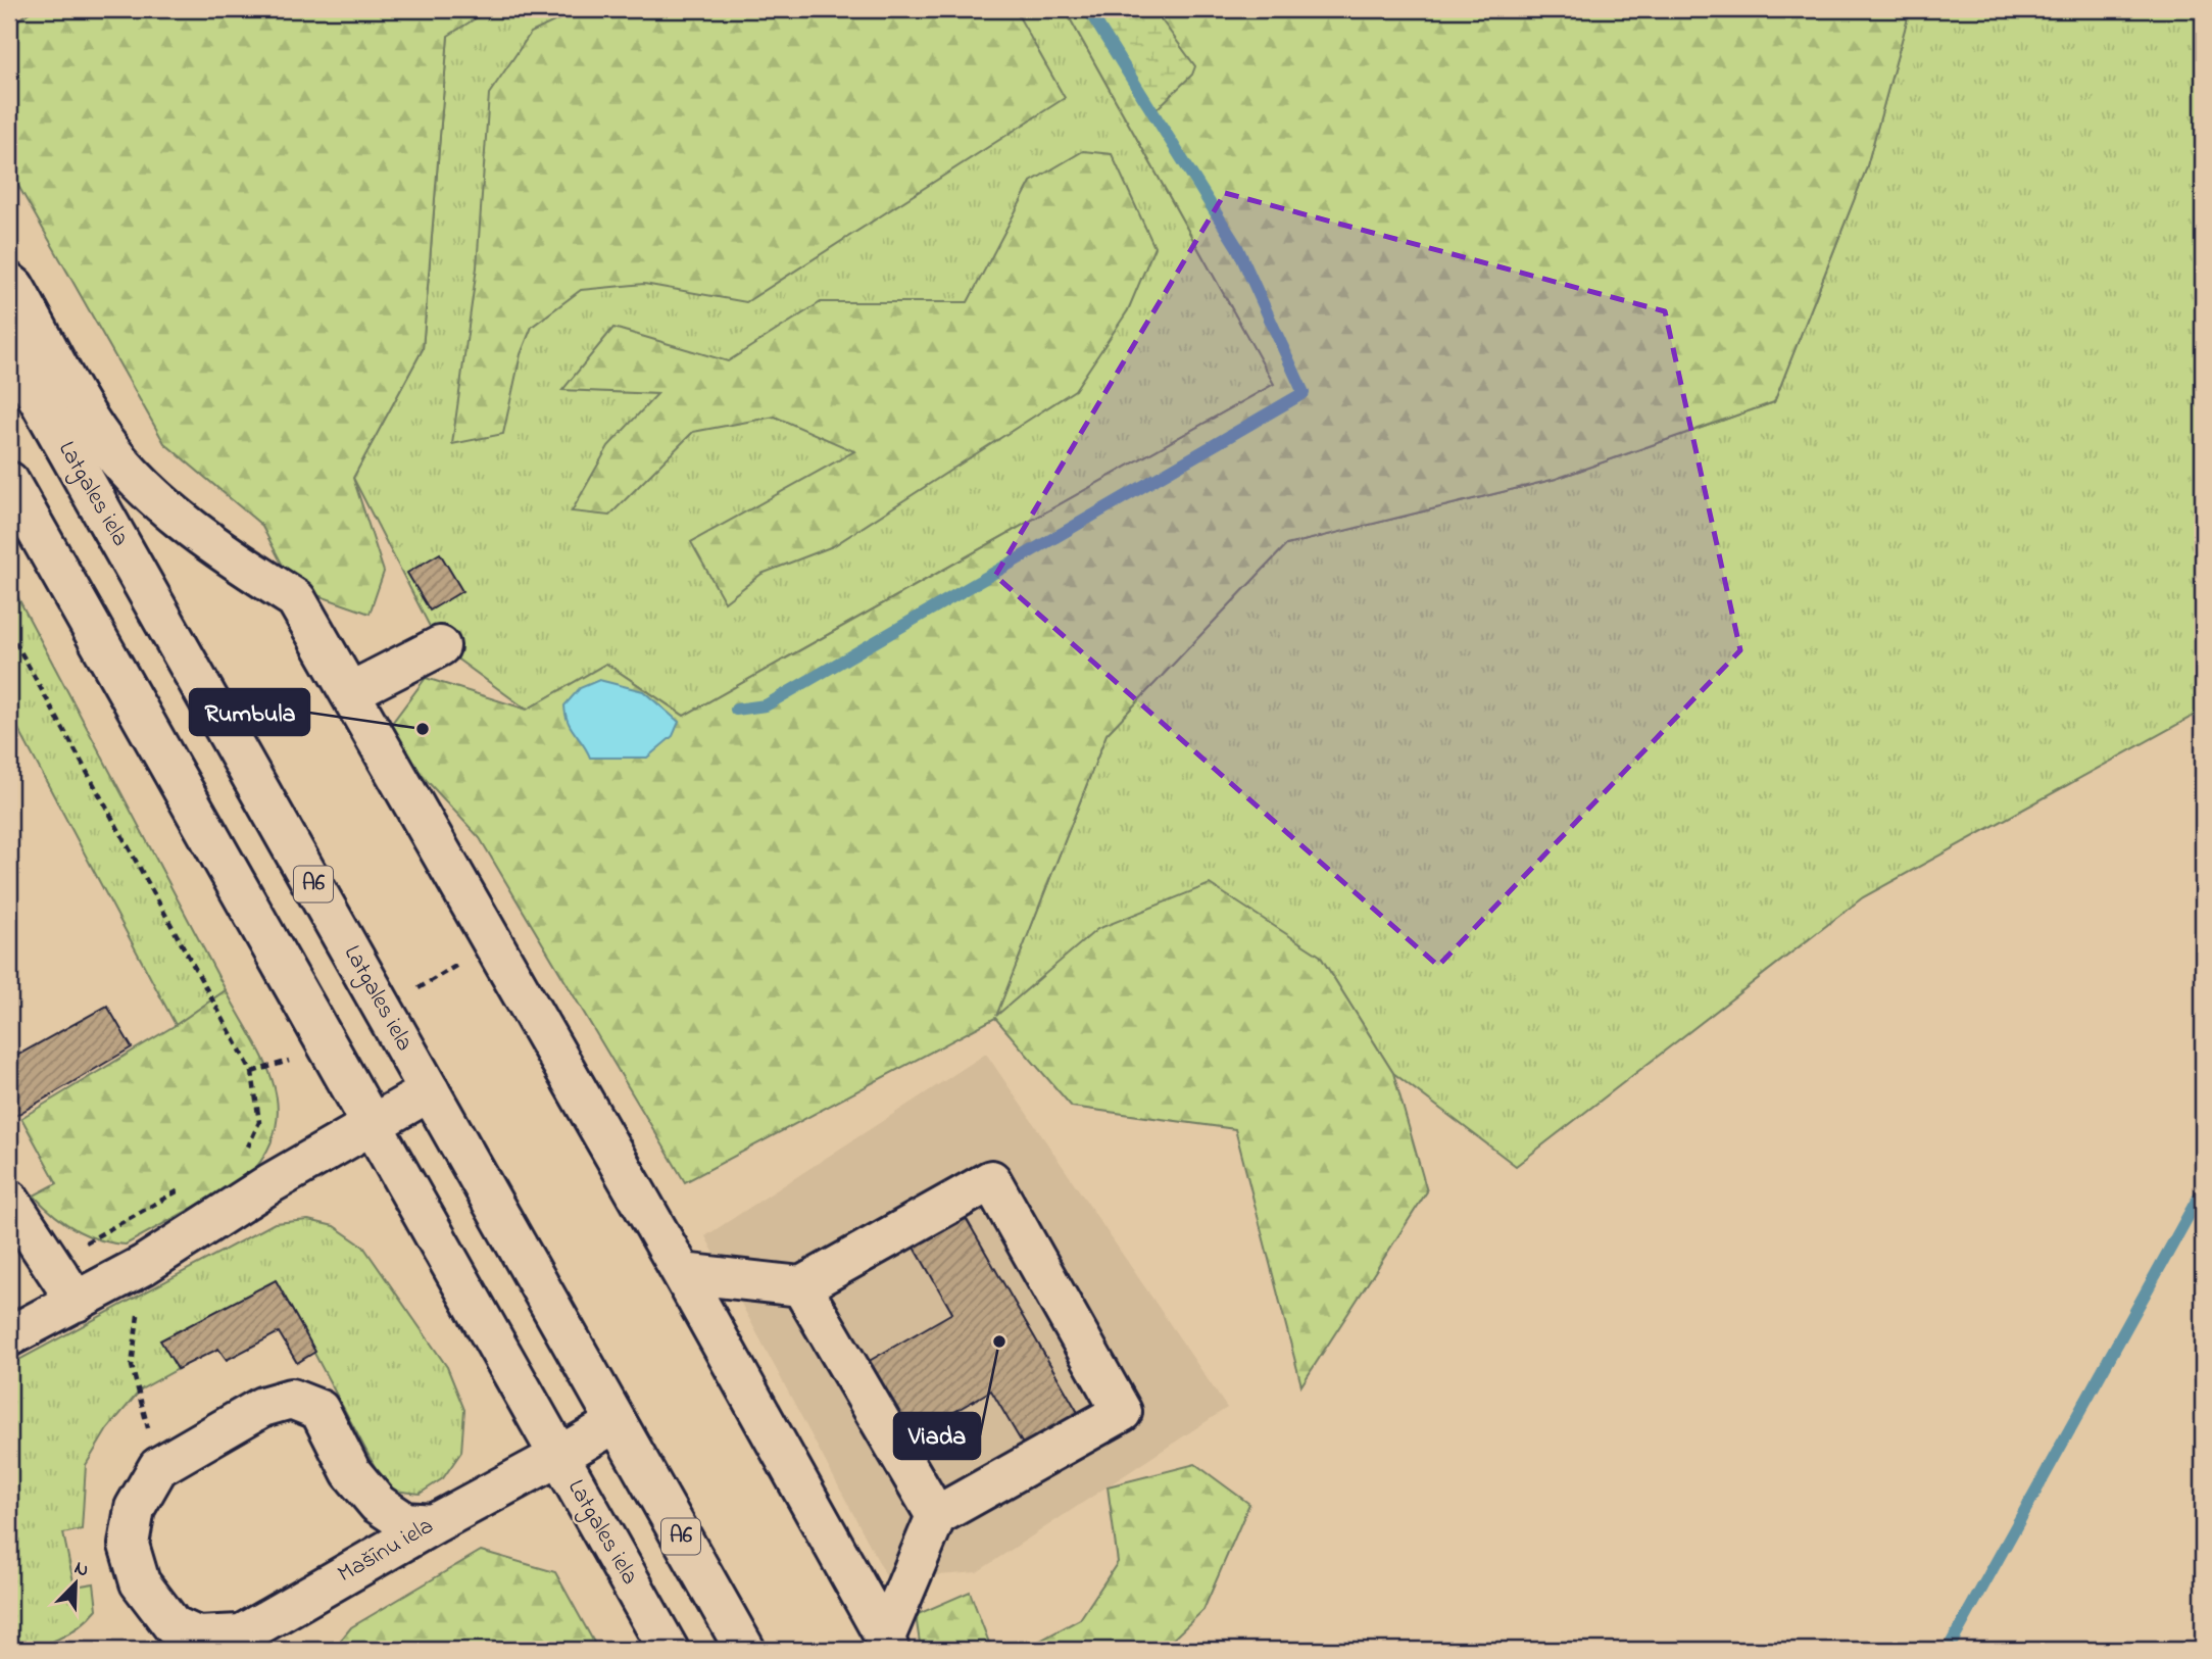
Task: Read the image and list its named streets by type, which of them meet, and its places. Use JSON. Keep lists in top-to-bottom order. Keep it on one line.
{"streets":{"main road":["Latgales iela","A6","Mašīnu iela"]},"crossings":[["Latgales iela","Mašīnu iela"]],"places":["Rumbula","Viada"],"north":"top right"}
